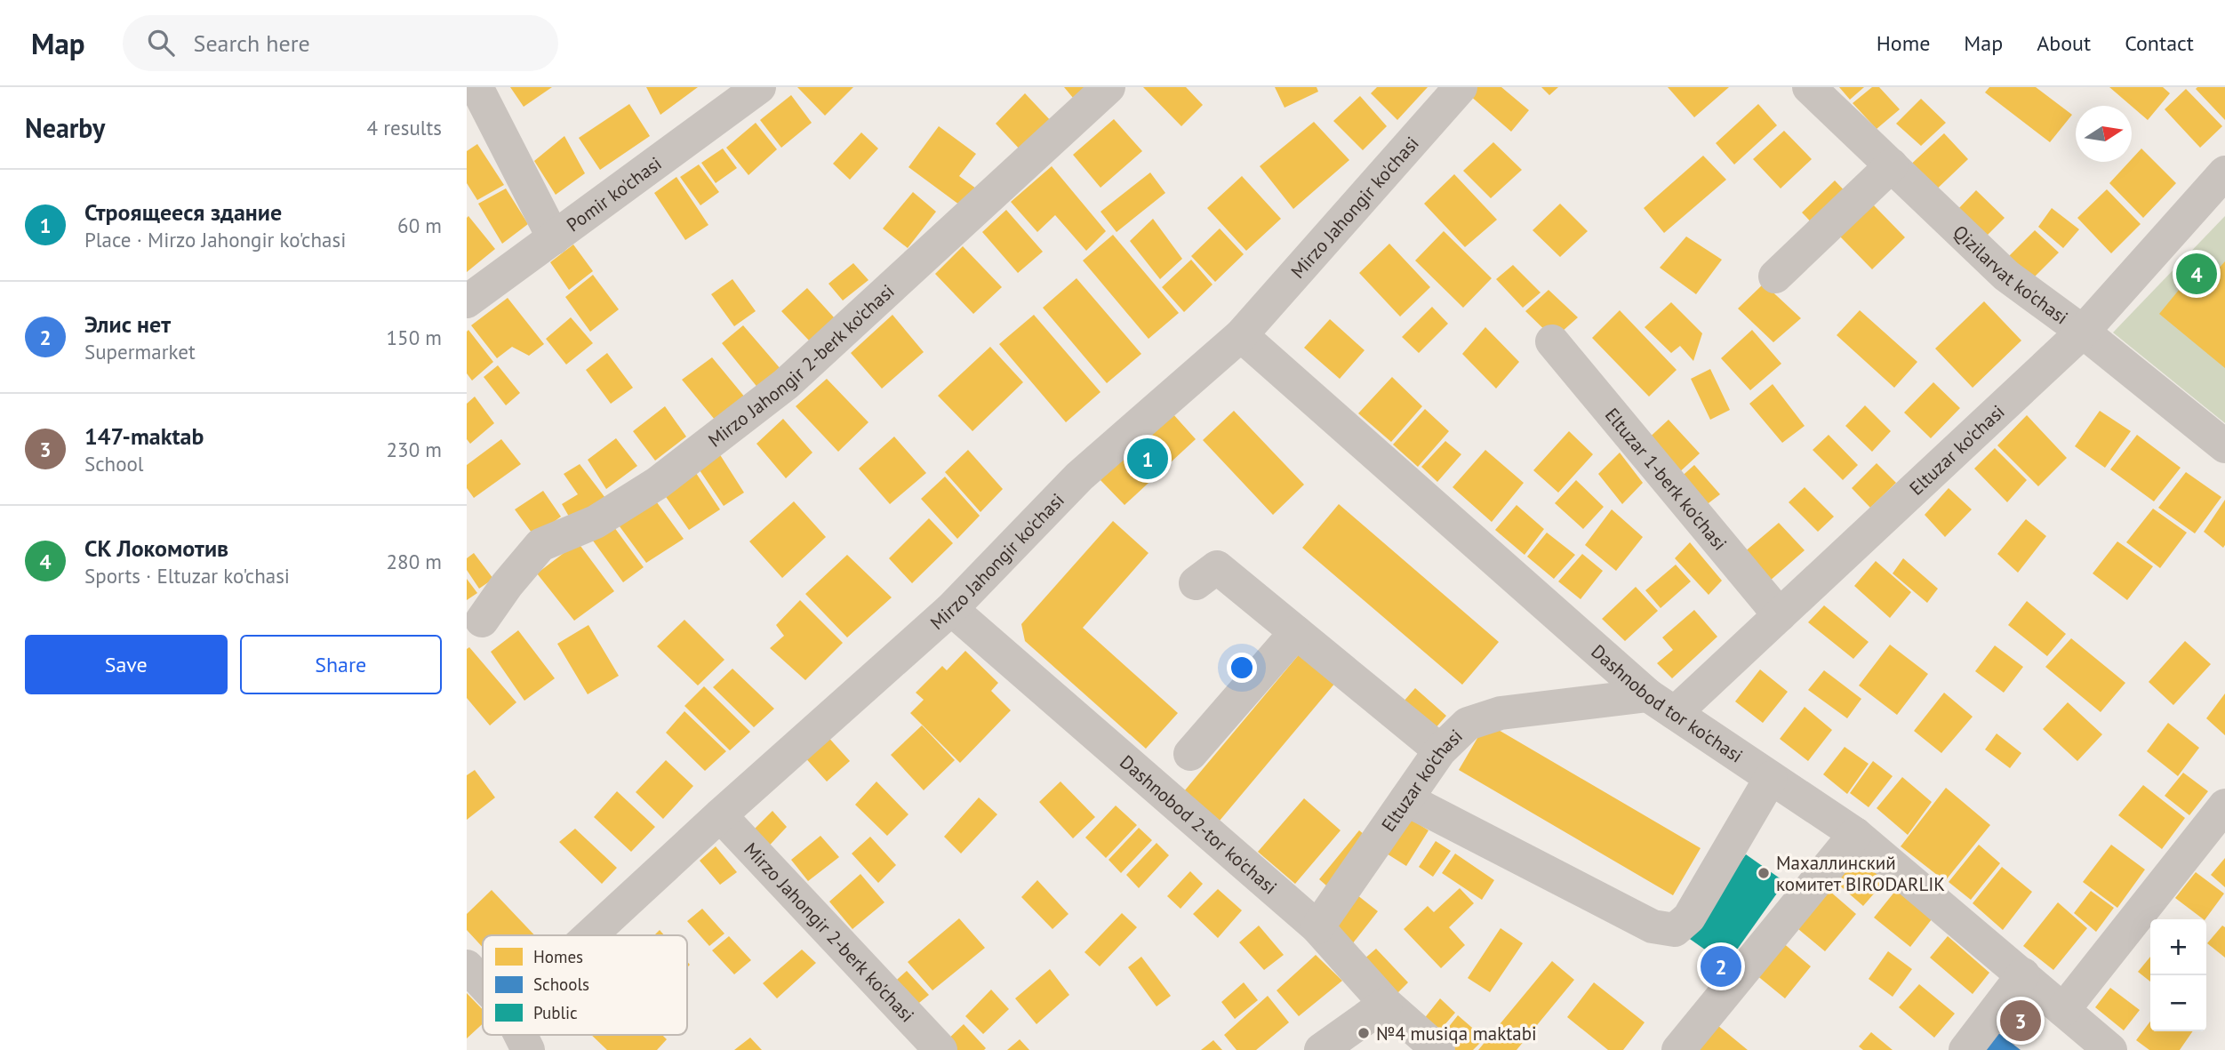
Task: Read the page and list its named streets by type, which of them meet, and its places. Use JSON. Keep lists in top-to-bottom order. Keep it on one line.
{"streets":{"street":["Pomir ko'chasi","Mirzo Jahongir ko'chasi","Qizilarvat ko'chasi","Mirzo Jahongir 2-berk ko'chasi","Eltuzar ko'chasi","Eltuzar 1-berk ko'chasi","Dashnobod tor ko'chasi","Dashnobod 2-tor ko'chasi"]},"crossings":[["Mirzo Jahongir ko'chasi","Mirzo Jahongir 2-berk ko'chasi"],["Mirzo Jahongir ko'chasi","Dashnobod tor ko'chasi"],["Mirzo Jahongir ko'chasi","Dashnobod 2-tor ko'chasi"],["Qizilarvat ko'chasi","Eltuzar ko'chasi"],["Eltuzar ko'chasi","Eltuzar 1-berk ko'chasi"],["Eltuzar ko'chasi","Dashnobod tor ko'chasi"],["Eltuzar ko'chasi","Dashnobod 2-tor ko'chasi"]],"places":["Махаллинский комитет BIRODARLIK","№4 musiqa maktabi"],"legend":["Homes","Schools","Public"],"north":"right","page":{"header":"Map","search":"Search here","nav":["Home","Map","About","Contact"],"heading":["Nearby","4 results"],"list":[{"mark":"1","name":"Строящееся здание","note":"Place · Mirzo Jahongir ko'chasi","value":"60 m"},{"mark":"2","name":"Элис нет","note":"Supermarket","value":"150 m"},{"mark":"3","name":"147-maktab","note":"School","value":"230 m"},{"mark":"4","name":"СК Локомотив","note":"Sports · Eltuzar ko'chasi","value":"280 m"}],"pins":["4","1","2","3"],"buttons":["Save","Share"],"map_buttons":["+","−"]}}
